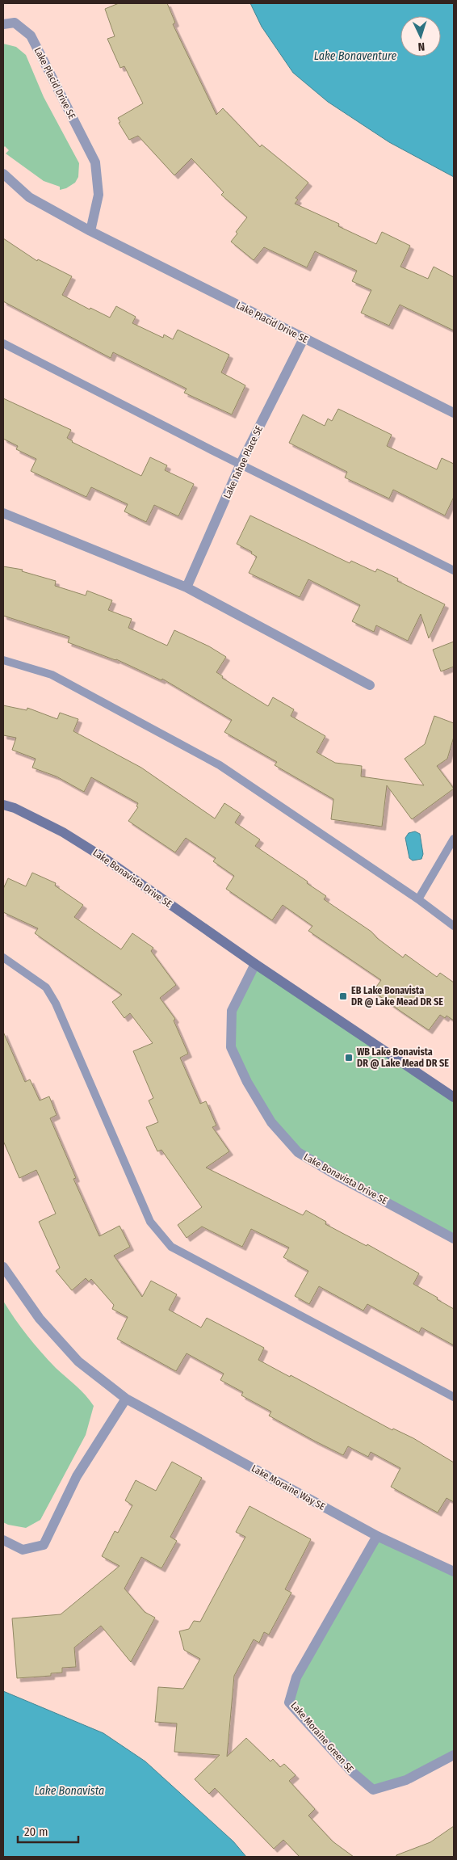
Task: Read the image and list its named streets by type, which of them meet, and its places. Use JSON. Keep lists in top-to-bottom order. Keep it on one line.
{"streets":{"street":["Lake Placid Drive SE","Lake Tahoe Place SE","Lake Bonavista Drive SE","Lake Moraine Way SE","Lake Moraine Green SE"]},"crossings":[["Lake Placid Drive SE","Lake Tahoe Place SE"],["Lake Moraine Way SE","Lake Moraine Green SE"]],"water":["Lake Bonaventure","Lake Bonavista"],"places":{"transit":["EB Lake Bonavista DR @ Lake Mead DR SE","WB Lake Bonavista DR @ Lake Mead DR SE"]},"scale_bar":"20 m","north":"bottom"}
